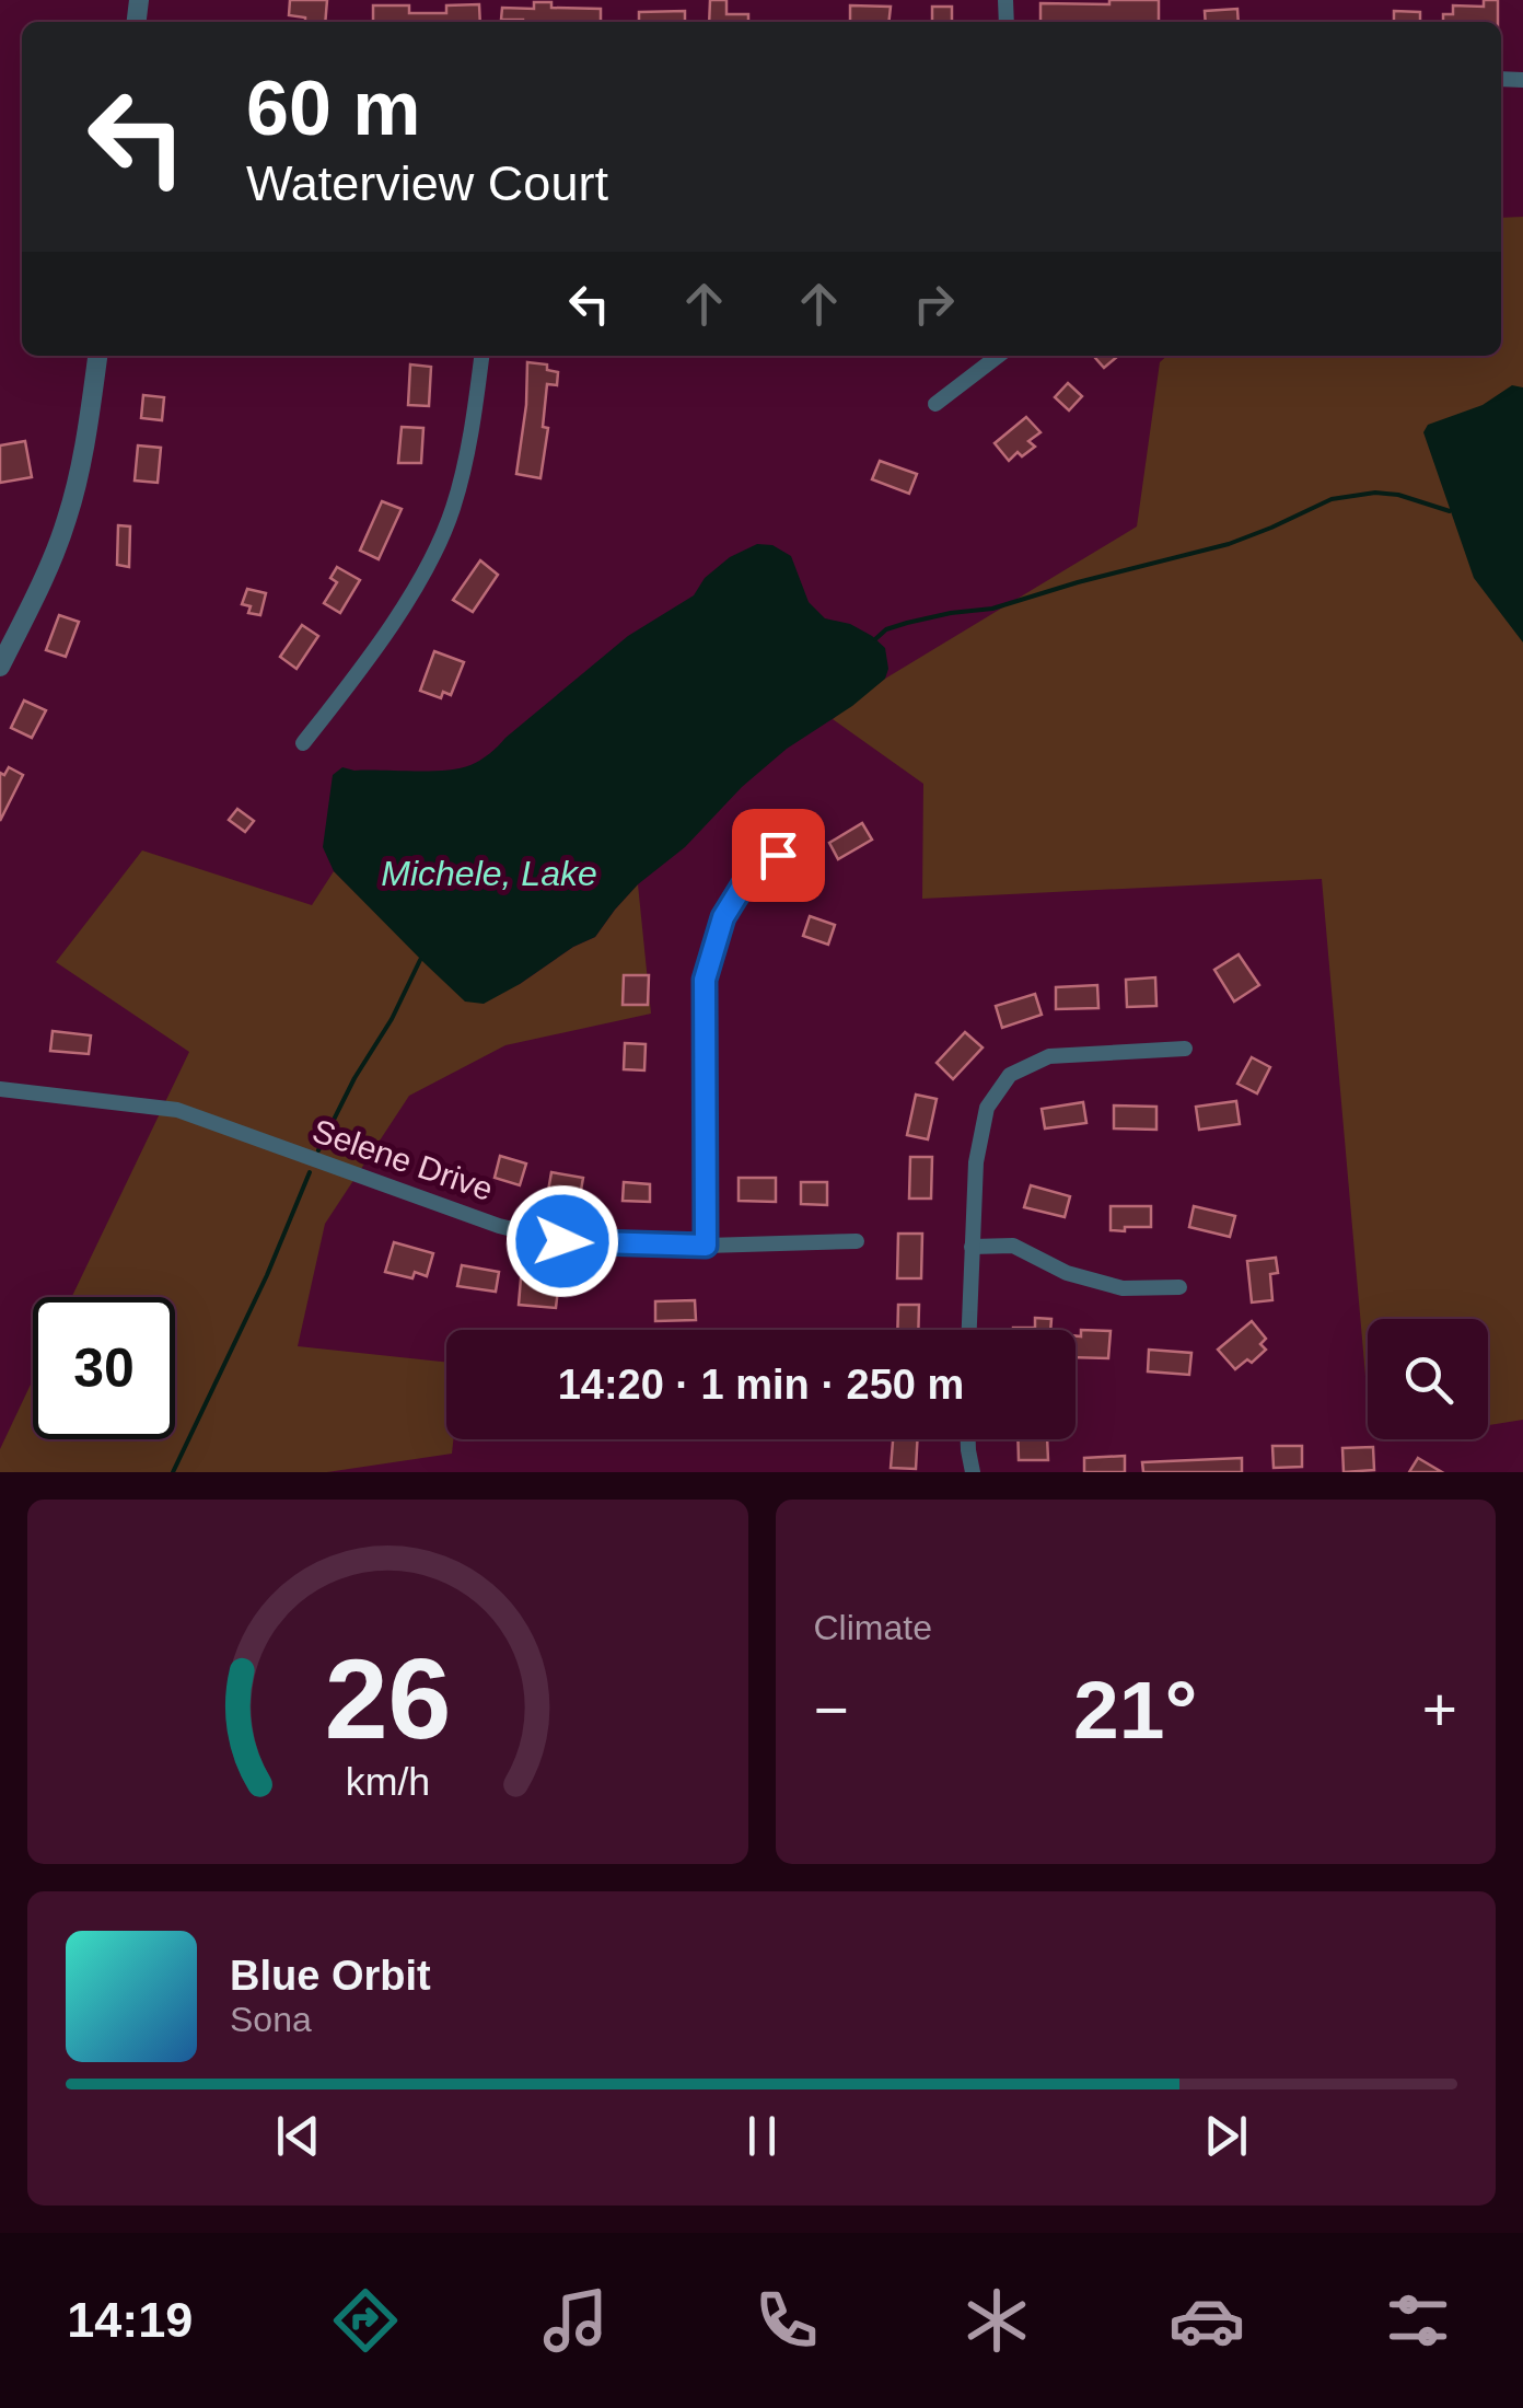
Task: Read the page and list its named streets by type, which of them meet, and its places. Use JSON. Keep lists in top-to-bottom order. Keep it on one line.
{"streets":{"street":["Selene Drive"]},"water":["Michele, Lake"],"page":{"turn":["60 m","Waterview Court"],"limit":"30","trip":"14:20 · 1 min · 250 m","tile":"Climate","heat":["−","21°","+"],"song":["Blue Orbit","Sona"],"tabs":"14:19","gauge":["26","km/h"]}}
